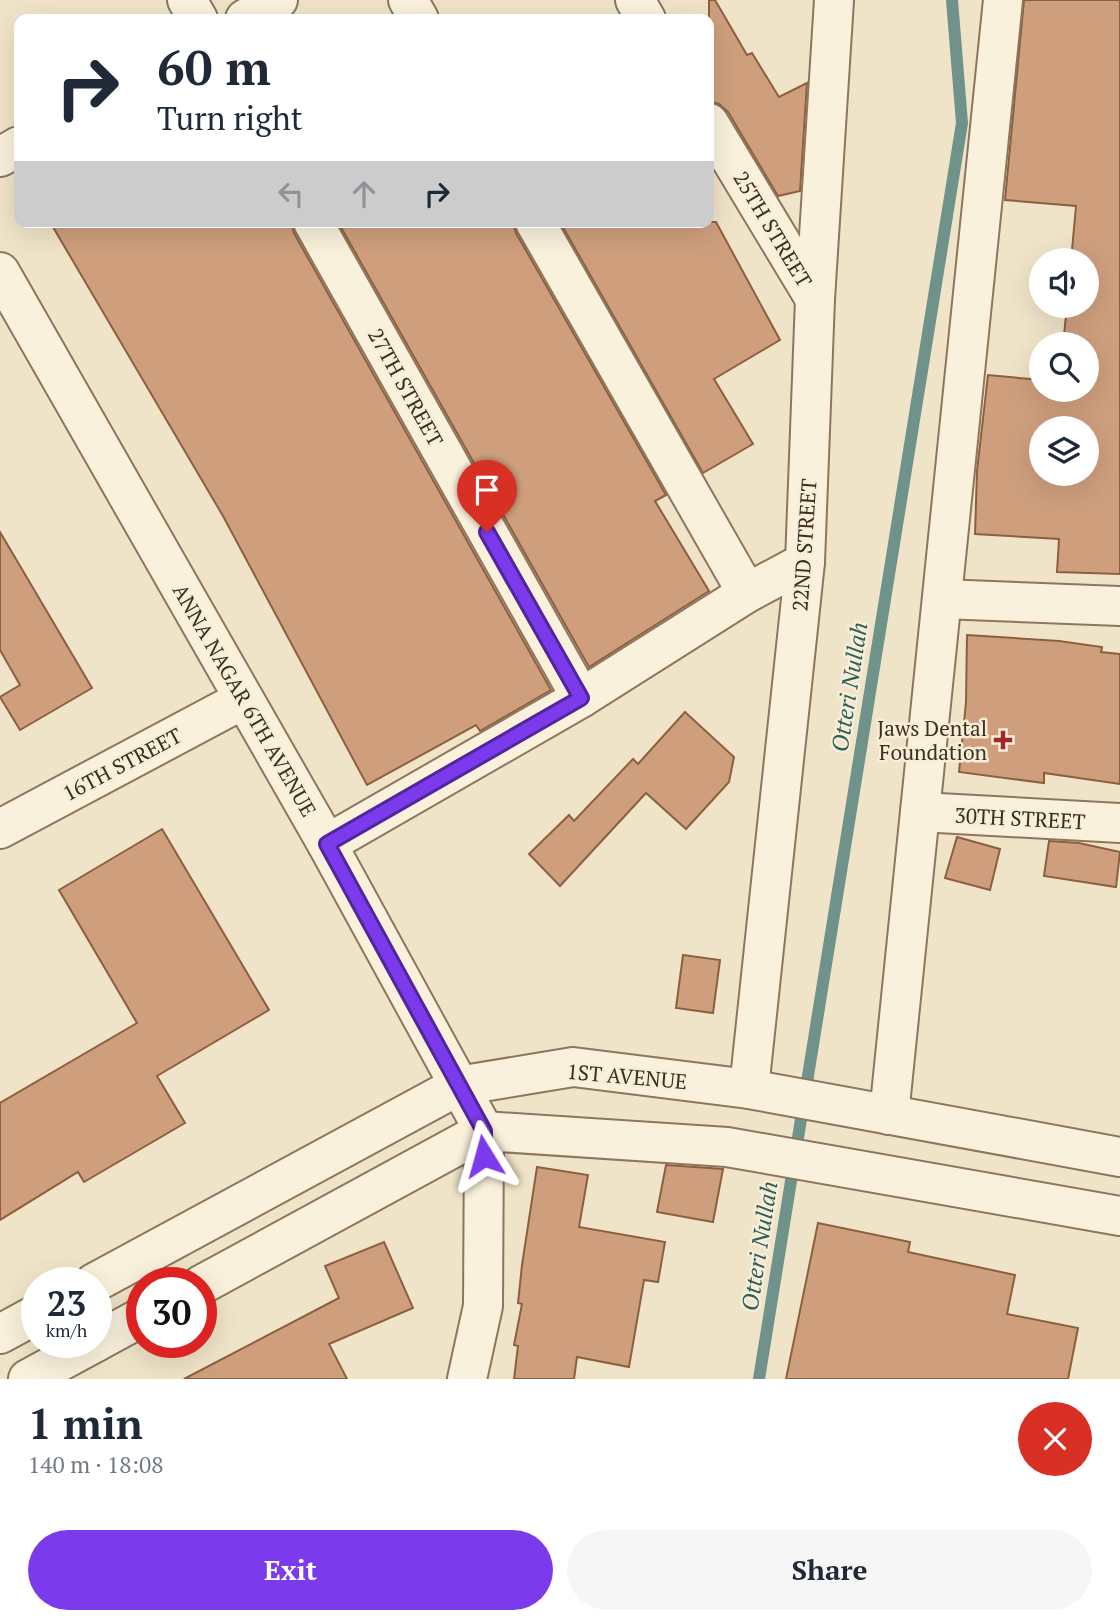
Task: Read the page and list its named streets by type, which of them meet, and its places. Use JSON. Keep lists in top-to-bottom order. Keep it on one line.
{"streets":{"street":["25TH STREET","27TH STREET","22ND STREET","ANNA NAGAR 6TH AVENUE","16TH STREET","30TH STREET","1ST AVENUE"]},"crossings":[["25TH STREET","22ND STREET"],["22ND STREET","1ST AVENUE"],["ANNA NAGAR 6TH AVENUE","16TH STREET"],["ANNA NAGAR 6TH AVENUE","1ST AVENUE"]],"water":["Otteri Nullah"],"places":{"health":["Jaws Dental Foundation"]},"page":{"turn":["60 m","Turn right"],"speed":"23 km/h","limit":"30","heading":["1 min","140 m · 18:08"],"buttons":["Exit","Share"]}}
